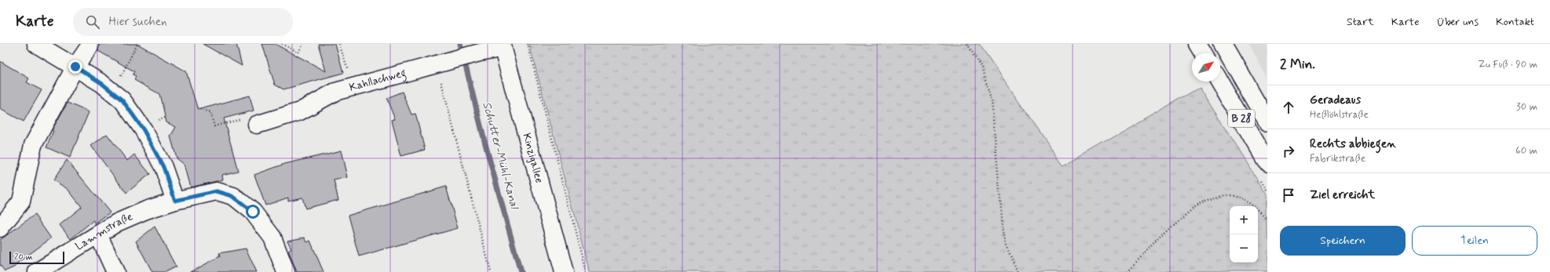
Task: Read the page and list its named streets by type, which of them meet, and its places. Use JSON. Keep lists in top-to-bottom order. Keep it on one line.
{"streets":{"main road":["Kahllachweg","B 28","Kinzigallee","Lammstraße"]},"crossings":[["Kahllachweg","Kinzigallee"]],"water":["Schutter-Mühl-Kanal"],"scale_bar":"20 m","north":"top right","page":{"header":"Karte","search":"Hier suchen","nav":["Start","Karte","Über uns","Kontakt"],"heading":["2 Min.","Zu Fuß · 90 m"],"list":[["Geradeaus","Heßlöhlstraße","30 m"],["Rechts abbiegen","Fabrikstraße","60 m"],"Ziel erreicht"],"map_buttons":["+","−"],"buttons":["Speichern","Teilen"],"scale":"20 m"}}
